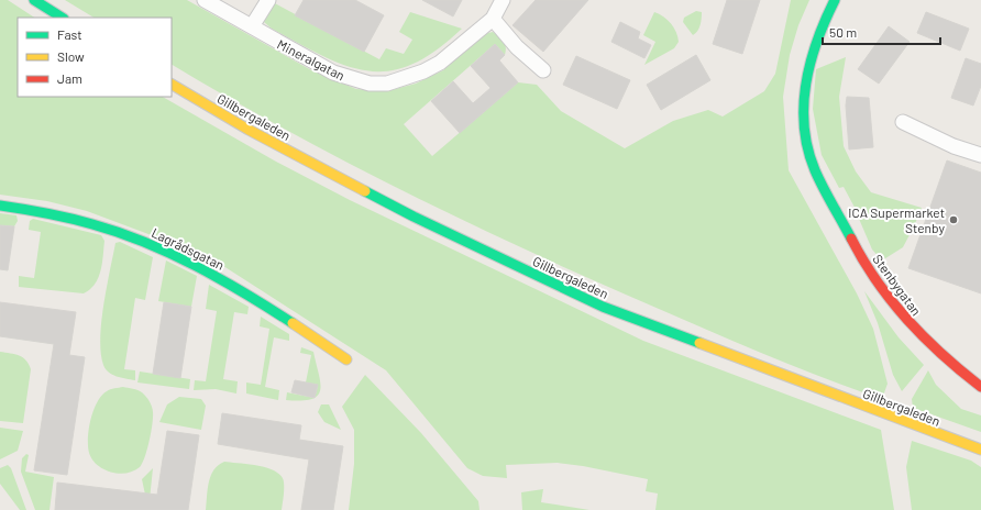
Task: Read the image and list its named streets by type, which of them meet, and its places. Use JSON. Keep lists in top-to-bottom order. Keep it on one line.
{"streets":{"main road":["Gillbergaleden","Lagrådsgatan","Stenbygatan"],"street":["Mineralgatan"]},"places":["ICA Supermarket Stenby"],"legend":["Fast","Slow","Jam"],"scale_bar":"50 m"}
